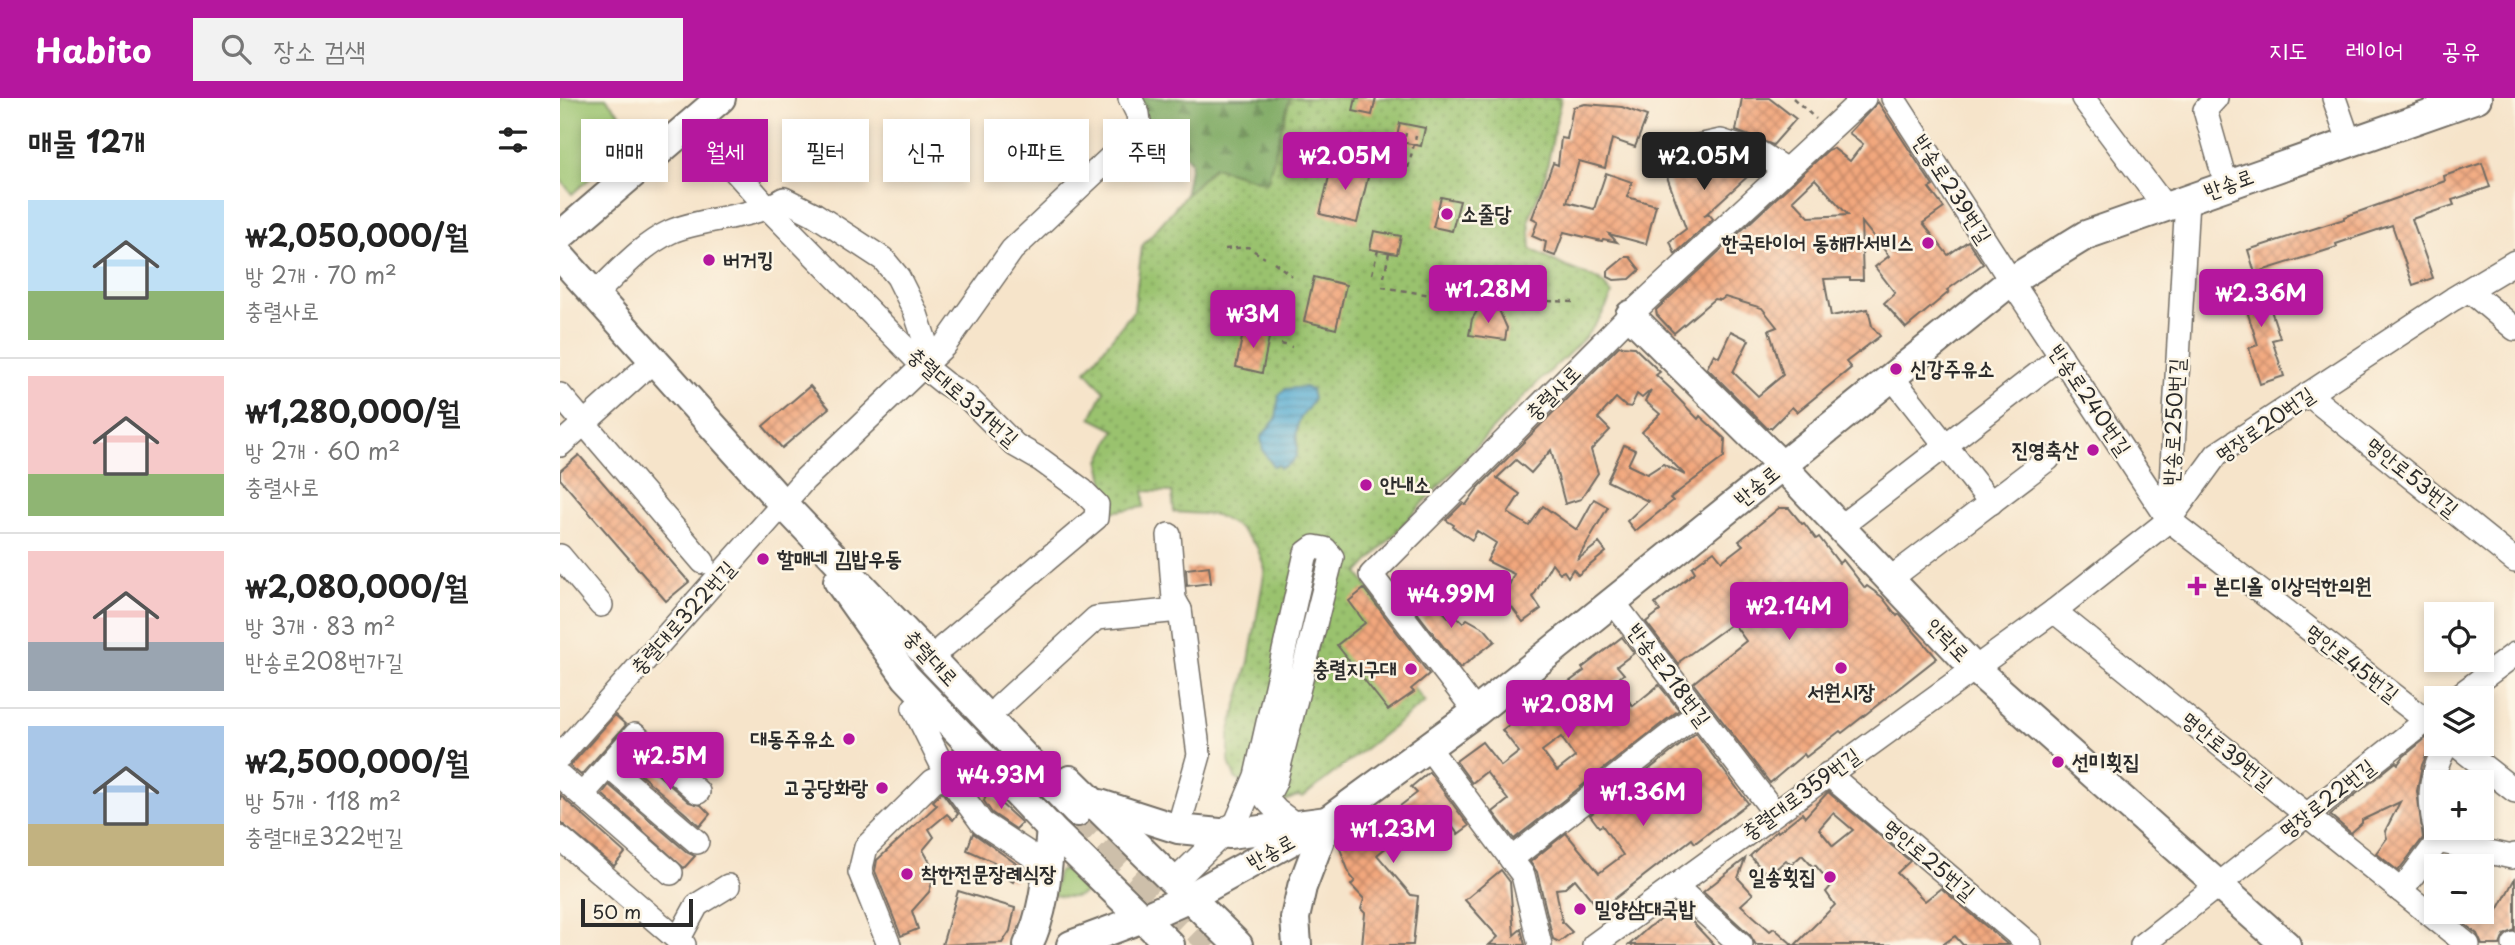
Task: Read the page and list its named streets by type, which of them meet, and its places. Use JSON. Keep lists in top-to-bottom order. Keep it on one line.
{"streets":{"main road":["반송로","안락로","충렬대로"],"street":["반송로239번길","충렬사로","충렬대로331번길","반송로240번길","반송로250번길","명장로20번길","명안로53번길","충렬대로322번길","명안로45번길","반송로218번길","명안로39번길","충렬대로359번길","명장로22번길","명안로25번길"]},"crossings":[["반송로","반송로239번길"],["반송로","충렬사로"],["반송로","반송로240번길"],["반송로","반송로250번길"],["반송로","안락로"],["반송로","반송로218번길"],["반송로239번길","반송로240번길"],["충렬사로","안락로"],["충렬대로331번길","충렬대로322번길"],["반송로240번길","반송로250번길"],["반송로240번길","명장로20번길"],["반송로240번길","명안로45번길"],["반송로250번길","명장로20번길"],["반송로250번길","명안로45번길"],["명장로20번길","명안로53번길"],["명장로20번길","안락로"],["명장로20번길","명안로45번길"],["명장로20번길","명안로39번길"],["명장로20번길","충렬대로359번길"],["충렬대로322번길","충렬대로"],["안락로","충렬대로359번길"],["안락로","명장로22번길"],["반송로218번길","충렬대로359번길"],["명안로39번길","명장로22번길"],["충렬대로359번길","명안로25번길"]],"places":{"other":["소줄당","한국타이어 동해카서비스","버거킹","신강주유소","진영축산","안내소","할매네 김밥우동","서원시장","충렬지구대","대동주유소","선미횟집","고궁당화랑","착한전문장례식장","일송횟집","밀양삼대국밥"],"health":["본디올 이상덕한의원"]},"scale_bar":"50 m","page":{"header":"Habito","search":"장소 검색","nav":["지도","레이어","공유"],"heading":"매물 12개","chip":["매매","월세","필터","신규","아파트","주택"],"price":["₩2.05M","₩2.05M","₩1.28M","₩2.36M","₩3M","₩4.99M","₩2.14M","₩2.08M","₩2.5M","₩4.93M","₩1.36M","₩1.23M"],"list":[{"name":"₩2,050,000/월","note":"방 2개 · 70 m² · 충렬사로"},{"name":"₩1,280,000/월","note":"방 2개 · 60 m² · 충렬사로"},{"name":"₩2,080,000/월","note":"방 3개 · 83 m² · 반송로208번가길"},{"name":"₩2,500,000/월","note":"방 5개 · 118 m² · 충렬대로322번길"}],"map_buttons":["+","−"],"scale":"50 m"}}
